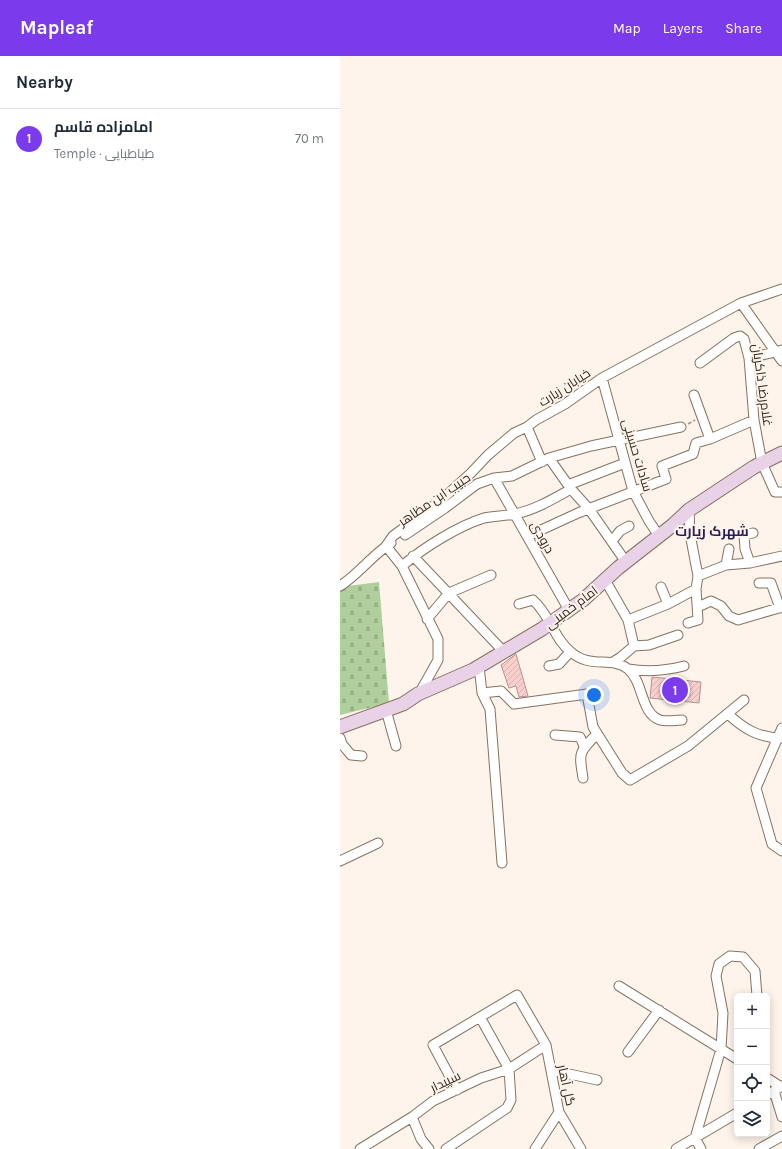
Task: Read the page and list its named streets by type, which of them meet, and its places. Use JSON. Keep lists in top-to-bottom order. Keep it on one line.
{"streets":{"street":["غلام‌رضا ذاکریان","خیابان زیارت","سادات حسینی","حبیب ابن مظاهر","درودی","امام خمینی","سپیدار","گل آهار"]},"crossings":[["غلام‌رضا ذاکریان","امام خمینی"],["خیابان زیارت","سادات حسینی"],["خیابان زیارت","حبیب ابن مظاهر"],["سادات حسینی","حبیب ابن مظاهر"],["سادات حسینی","امام خمینی"],["حبیب ابن مظاهر","درودی"],["درودی","امام خمینی"],["سپیدار","گل آهار"]],"districts":["شهرک زیارت"],"page":{"header":"Mapleaf","nav":["Map","Layers","Share"],"heading":"Nearby","list":[{"mark":"1","name":"امامزاده قاسم","note":"Temple · طباطبایی","value":"70 m"}],"pins":"1","map_buttons":["+","−"]}}
